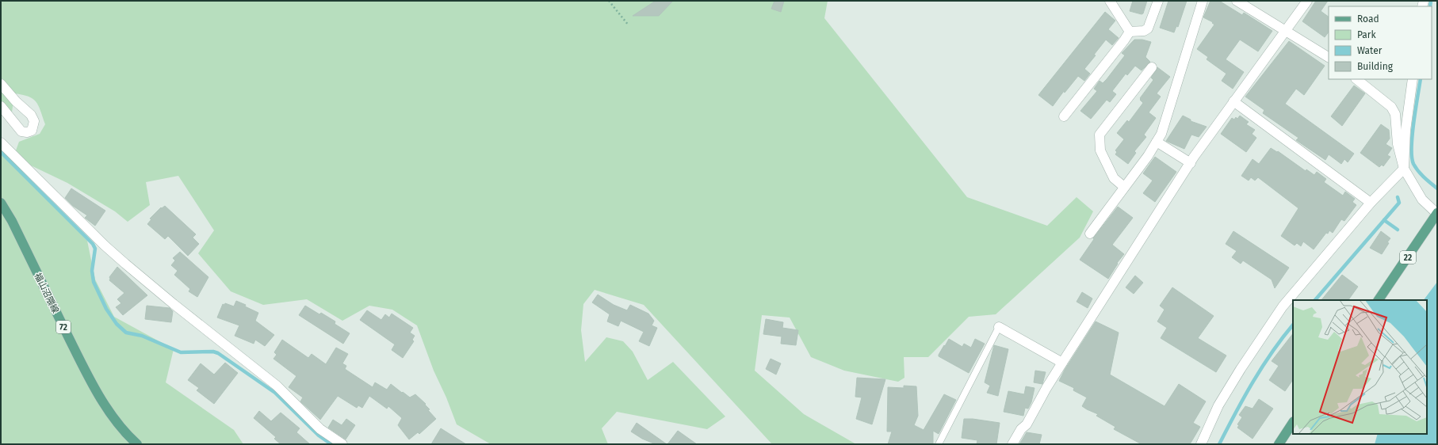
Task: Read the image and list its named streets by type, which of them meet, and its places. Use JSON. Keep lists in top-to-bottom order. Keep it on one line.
{"streets":{"main road":["22","福山沼隈線","72"]},"legend":["Road","Park","Water","Building"]}
